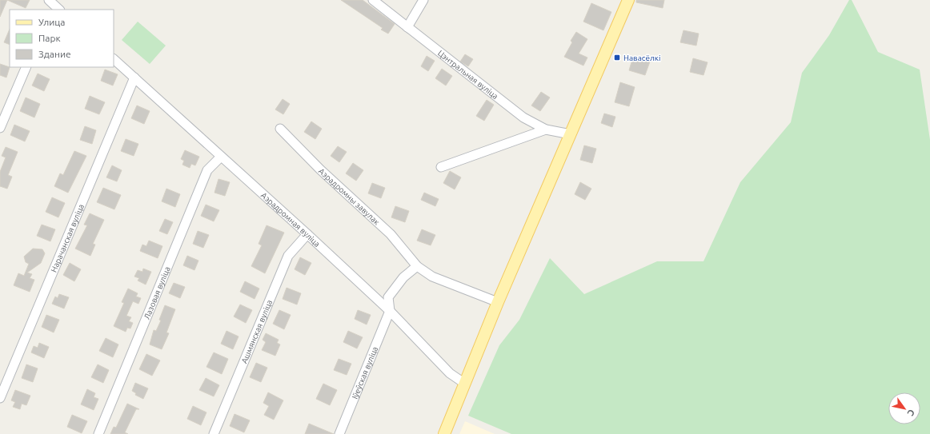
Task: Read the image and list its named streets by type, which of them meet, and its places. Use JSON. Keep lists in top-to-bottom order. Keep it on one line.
{"streets":{"street":["Цэнтральная вуліца","Аэрадромны завулак","Аэрадромная вуліца","Нарачанская вуліца","Лазовая вуліца","Ашмянская вуліца","Іўеўская вуліца"]},"crossings":[["Аэрадромная вуліца","Нарачанская вуліца"],["Аэрадромная вуліца","Лазовая вуліца"],["Аэрадромная вуліца","Ашмянская вуліца"],["Аэрадромная вуліца","Іўеўская вуліца"]],"places":{"transit":["Навасёлкі"]},"legend":["Улица","Парк","Здание"],"north":"bottom right"}
